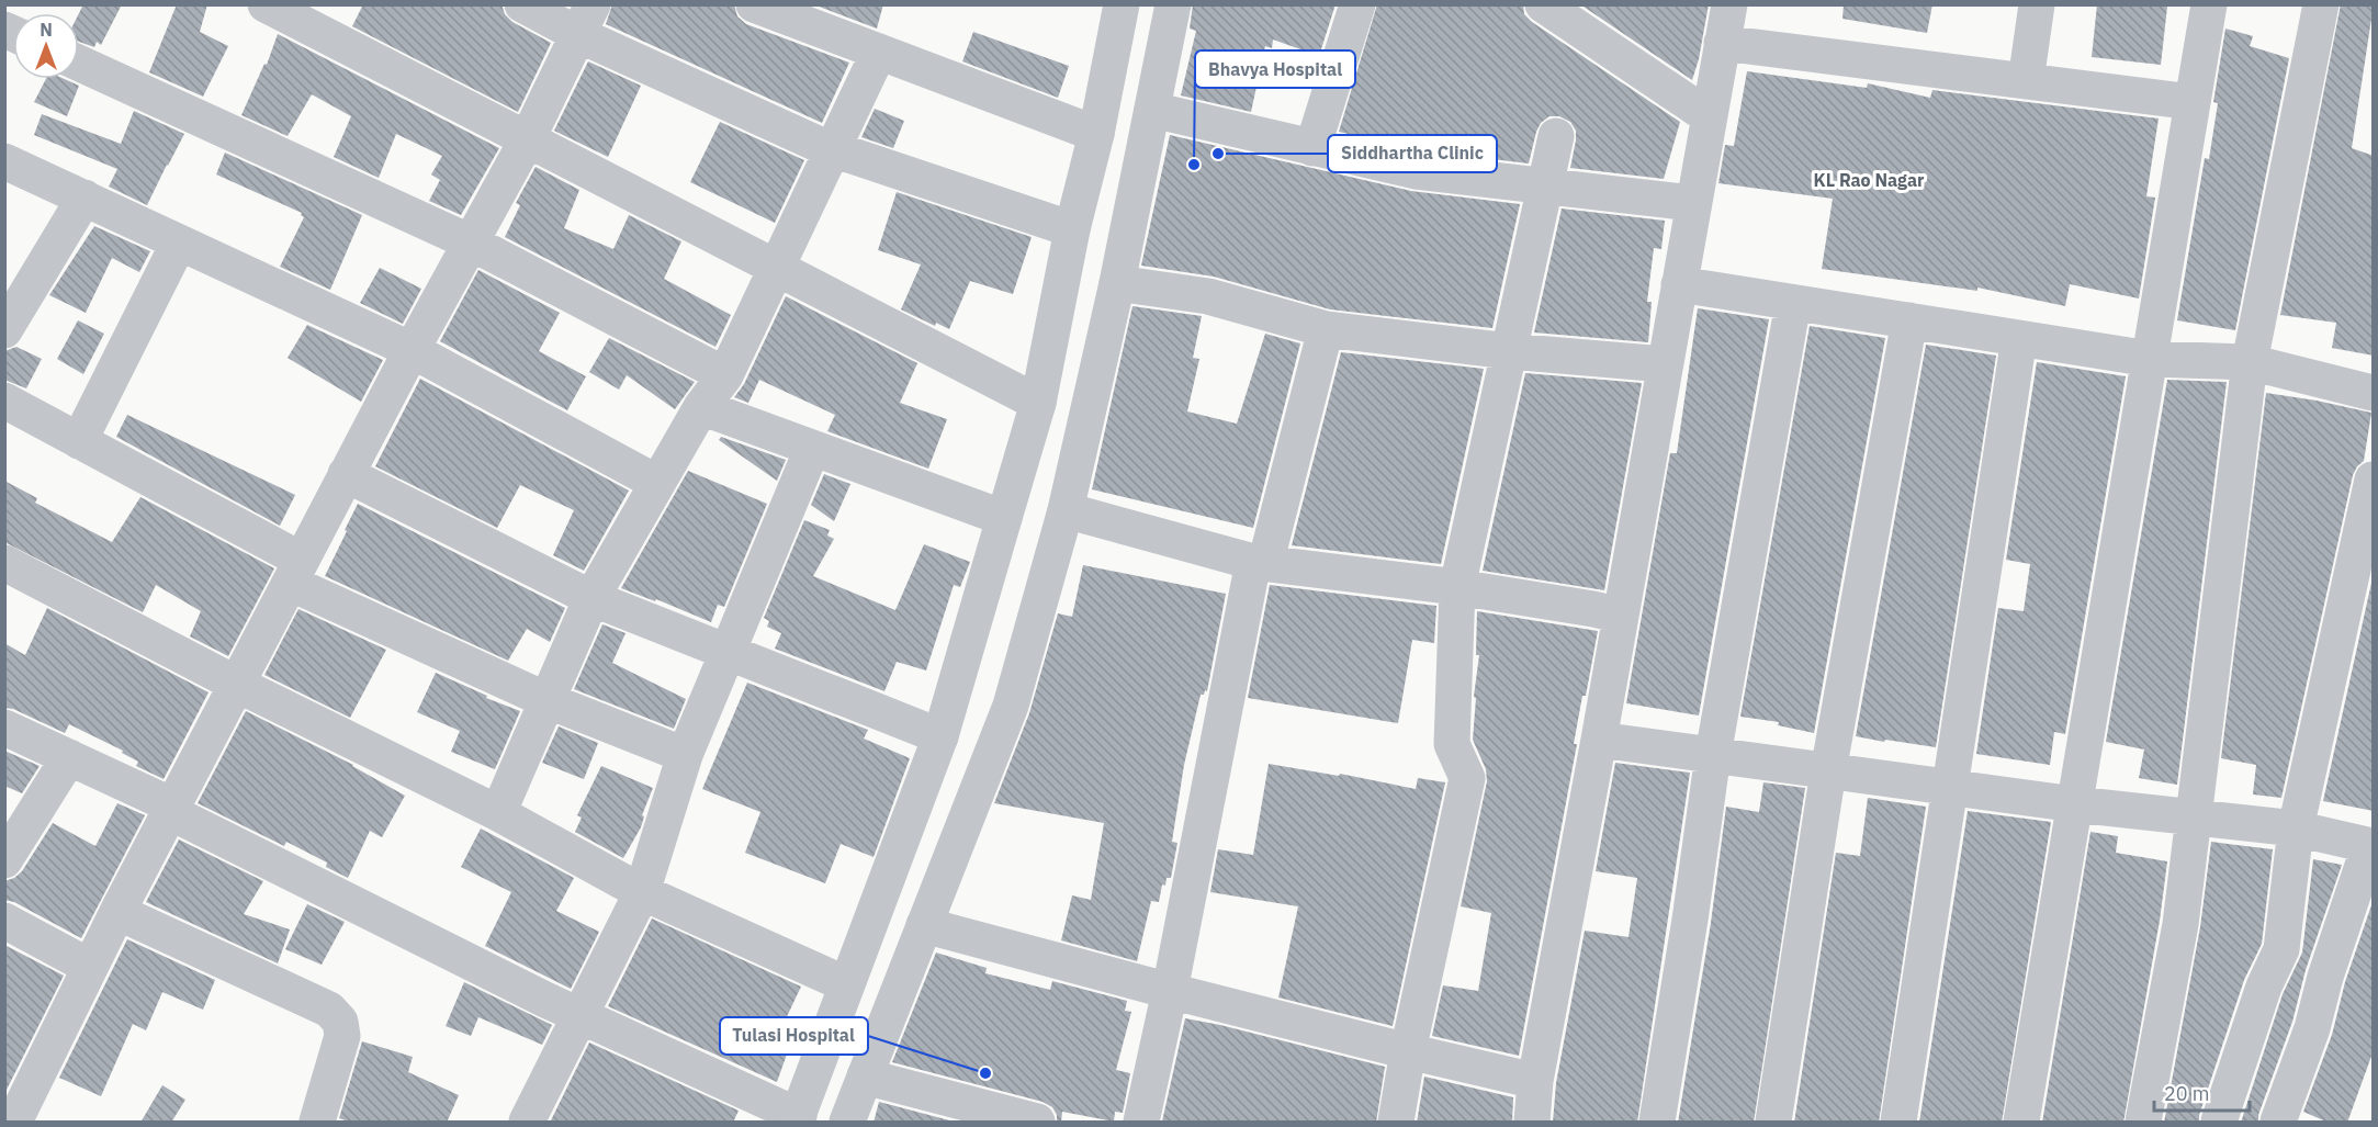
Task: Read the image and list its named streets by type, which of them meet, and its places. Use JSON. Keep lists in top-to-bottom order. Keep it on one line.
{"districts":["KL Rao Nagar"],"places":["Siddhartha Clinic","Bhavya Hospital","Tulasi Hospital"],"scale_bar":"20 m","north":"top"}
